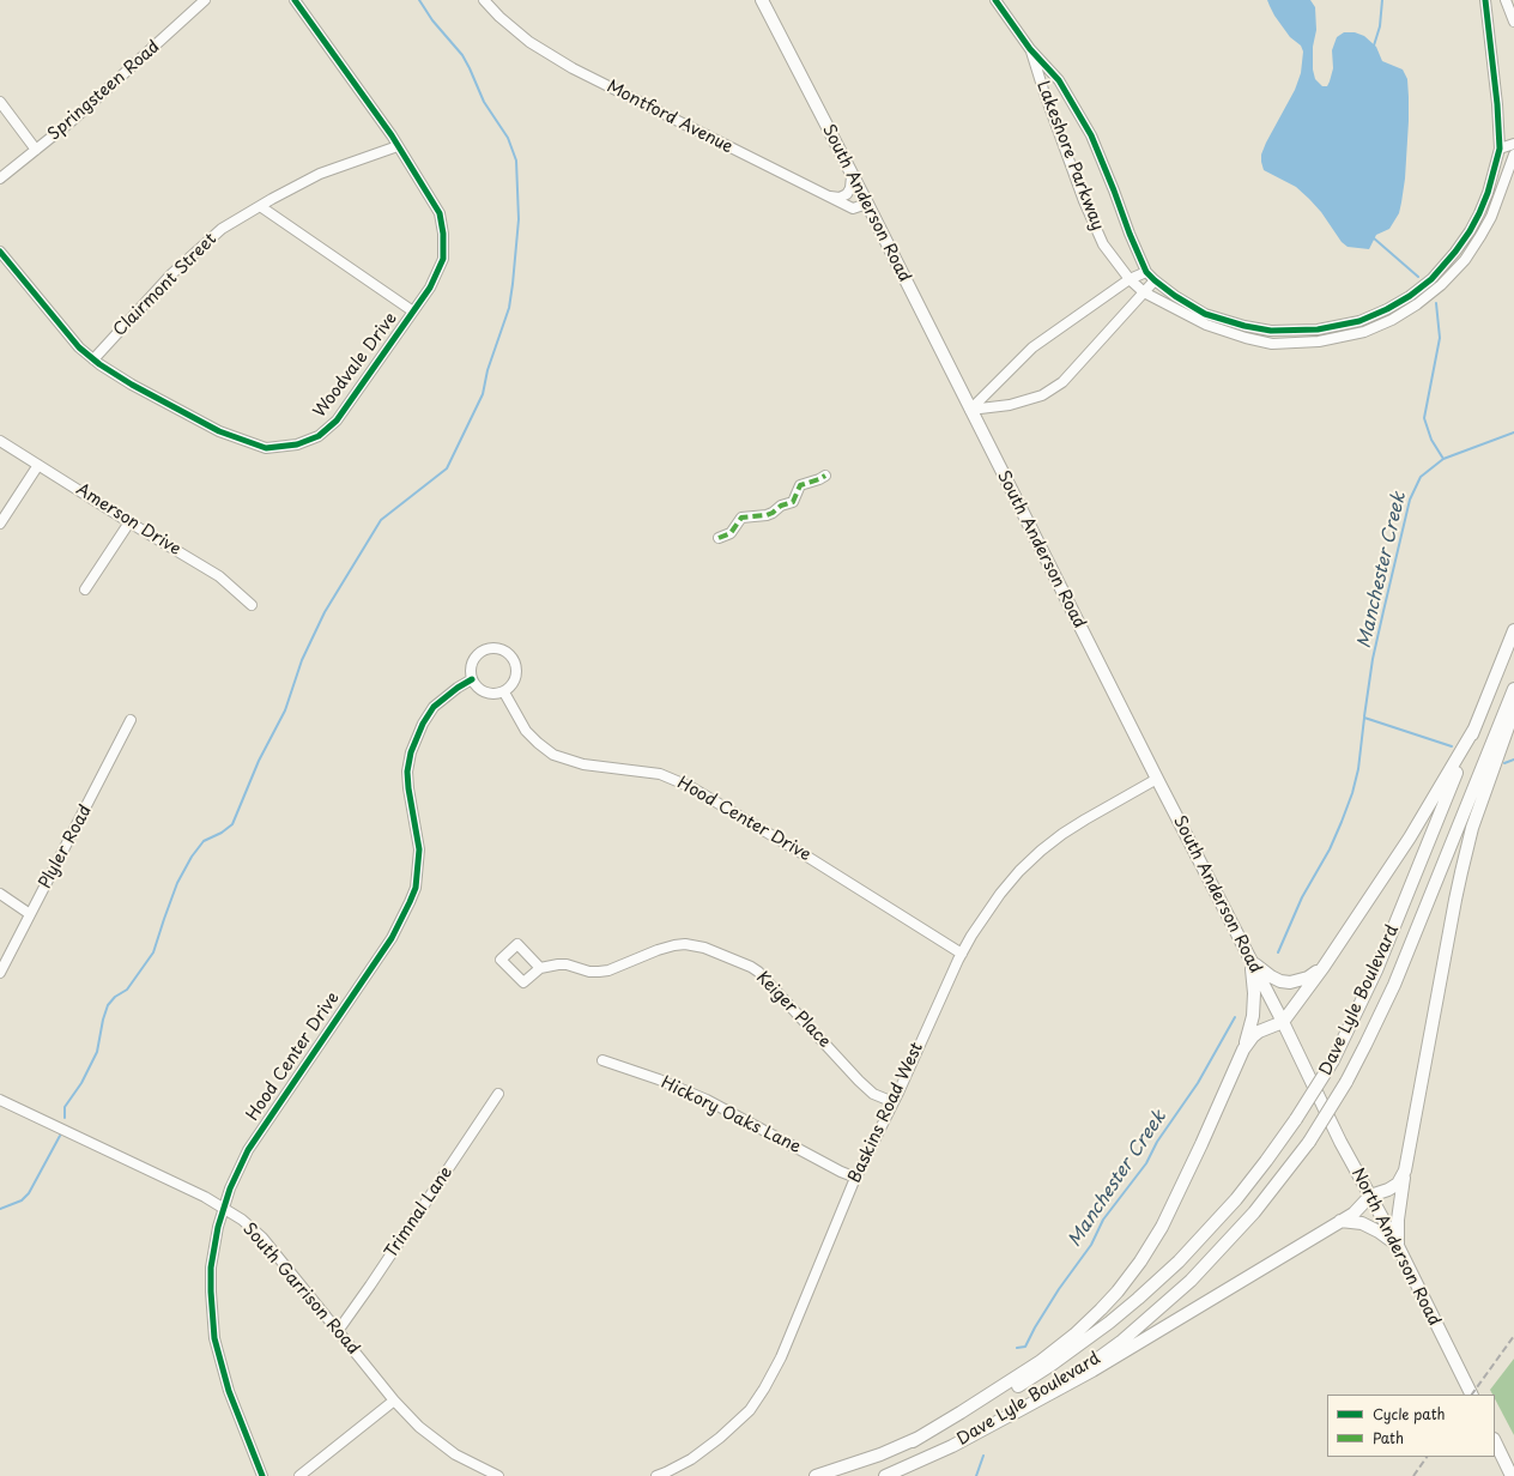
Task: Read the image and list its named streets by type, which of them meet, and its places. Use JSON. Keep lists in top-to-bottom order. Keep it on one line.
{"streets":{"main road":["South Anderson Road","Dave Lyle Boulevard","North Anderson Road"],"street":["Springsteen Road","Montford Avenue","Lakeshore Parkway","Clairmont Street","Woodvale Drive","Amerson Drive","Hood Center Drive","Plyler Road","Keiger Place","Baskins Road West","Hickory Oaks Lane","Trimnal Lane","South Garrison Road"]},"crossings":[["Montford Avenue","South Anderson Road"],["South Anderson Road","Baskins Road West"],["South Anderson Road","North Anderson Road"],["Clairmont Street","Woodvale Drive"],["Hood Center Drive","Baskins Road West"],["Hood Center Drive","South Garrison Road"],["Keiger Place","Baskins Road West"],["Baskins Road West","Hickory Oaks Lane"],["Trimnal Lane","South Garrison Road"]],"water":["Manchester Creek"],"legend":["Cycle path","Path"]}
